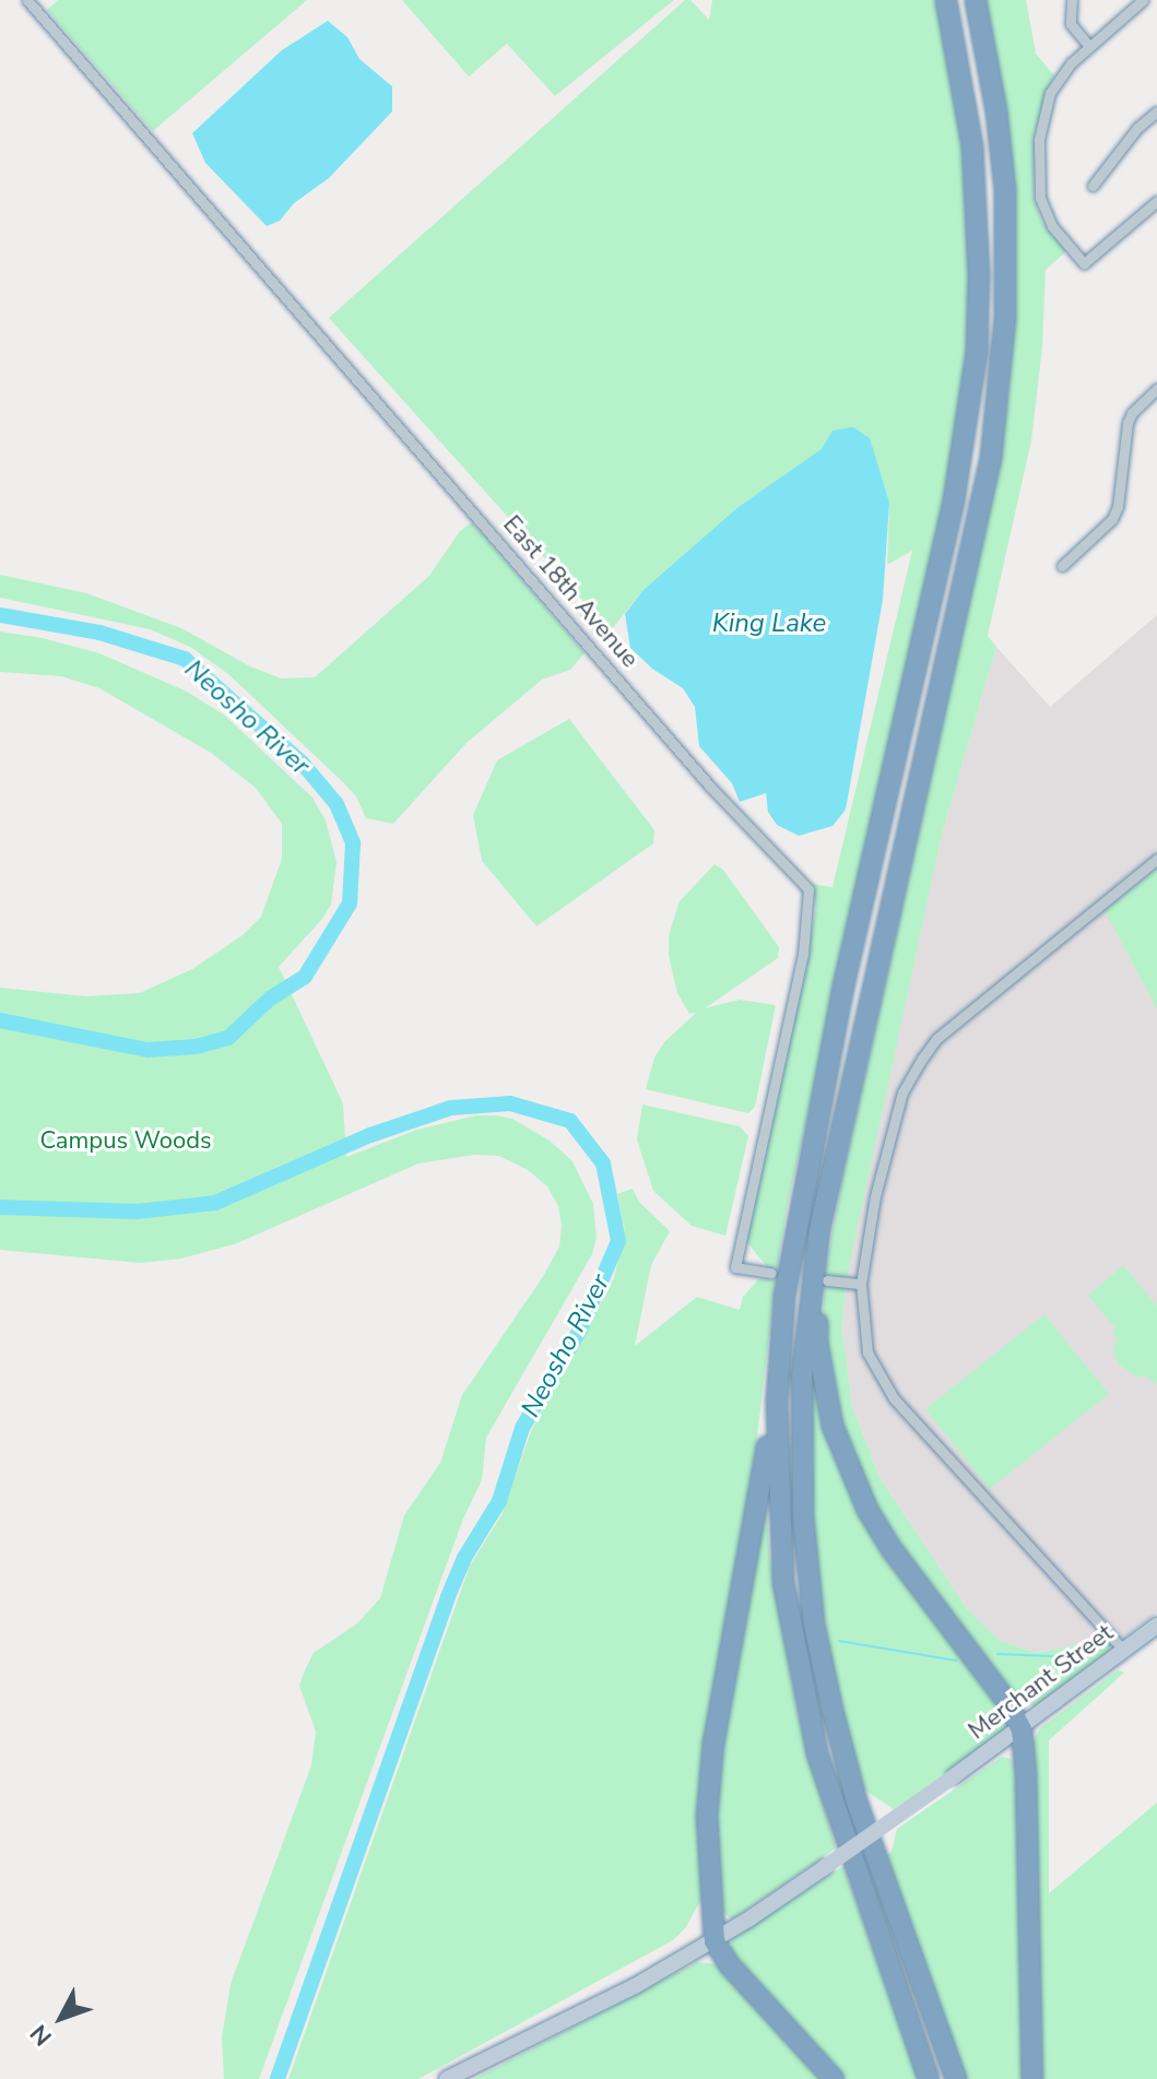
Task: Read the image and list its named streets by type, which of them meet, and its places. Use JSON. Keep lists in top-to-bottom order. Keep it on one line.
{"streets":{"main road":["Merchant Street"],"street":["East 18th Avenue"]},"water":["King Lake","Neosho River"],"parks":["Campus Woods"],"north":"bottom left"}
